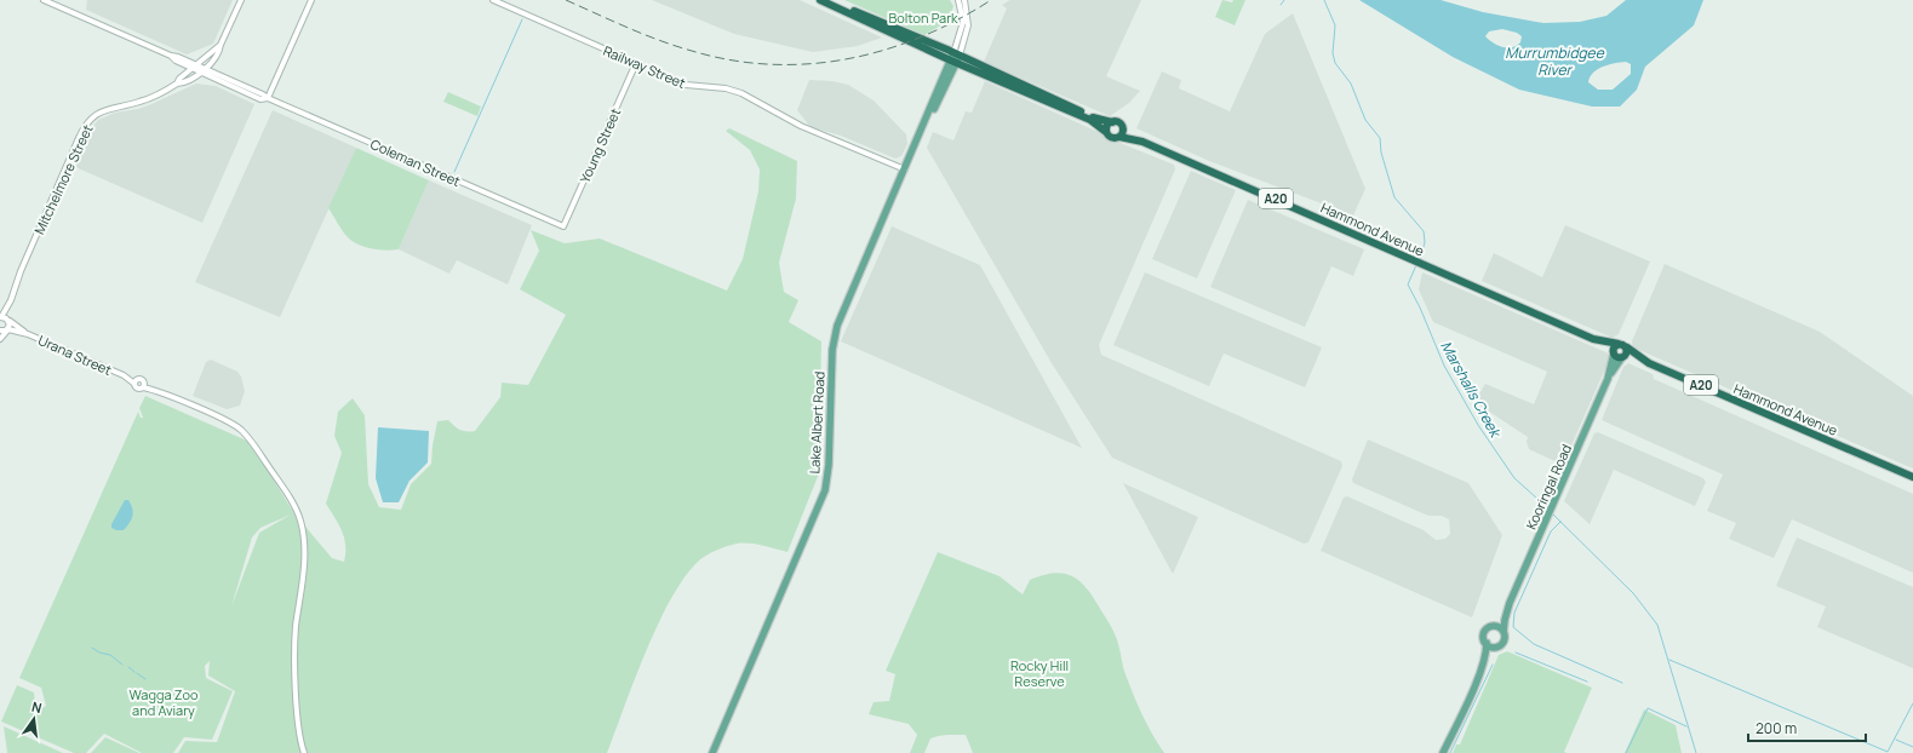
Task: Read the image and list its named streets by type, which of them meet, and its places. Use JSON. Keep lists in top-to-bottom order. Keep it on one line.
{"streets":{"highway":["A20","Hammond Avenue"],"main road":["Lake Albert Road","Kooringal Road"],"street":["Railway Street","Young Street","Coleman Street","Mitchelmore Street","Urana Street"]},"crossings":[["Railway Street","Young Street"],["Railway Street","Lake Albert Road"],["Young Street","Coleman Street"],["Coleman Street","Mitchelmore Street"],["Mitchelmore Street","Urana Street"],["A20","Hammond Avenue"],["A20","Lake Albert Road"],["A20","Kooringal Road"],["Hammond Avenue","Kooringal Road"]],"water":["Murrumbidgee River","Marshalls Creek"],"parks":["Bolton Park","Rocky Hill Reserve","Wagga Zoo and Aviary"],"scale_bar":"200 m","north":"top"}
